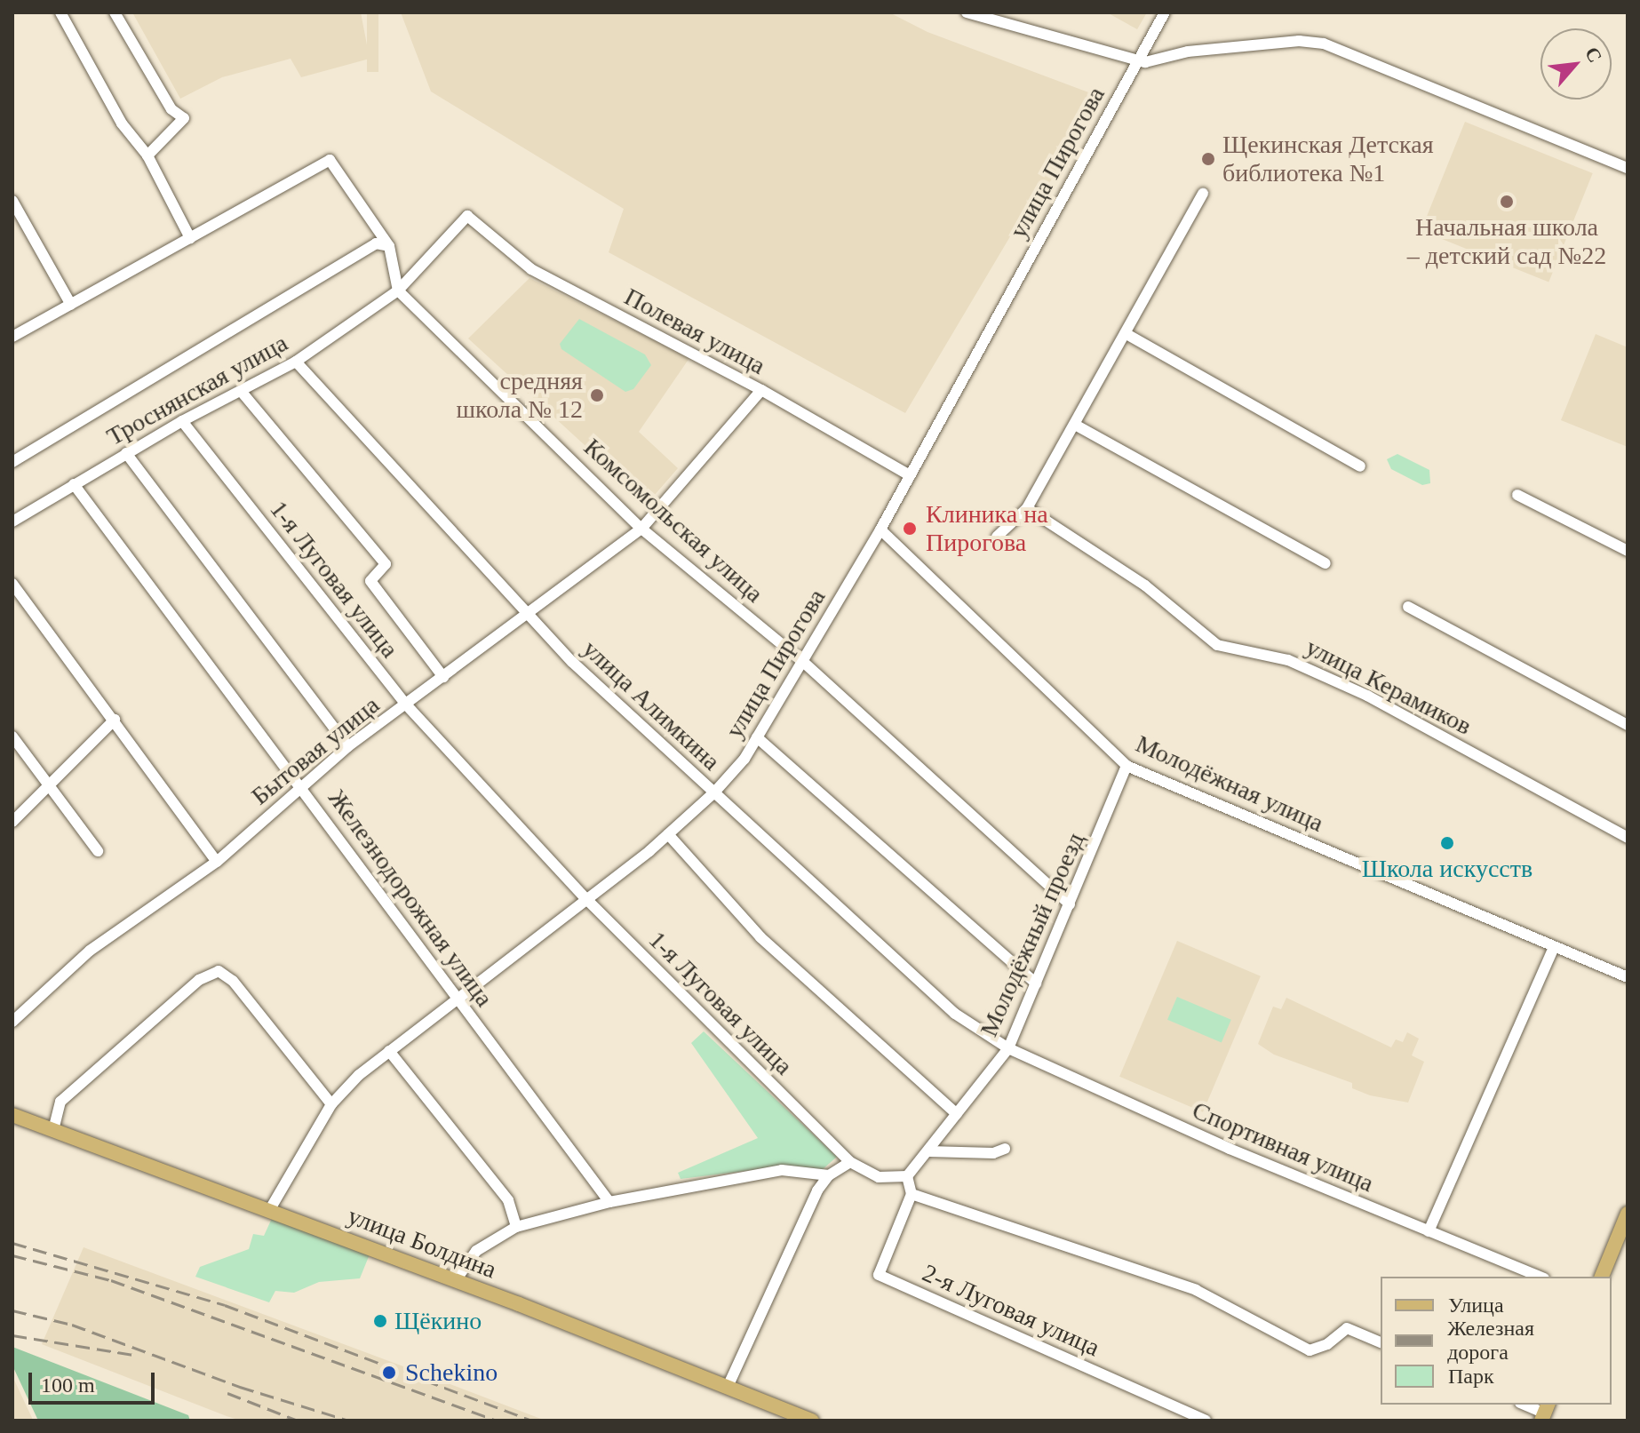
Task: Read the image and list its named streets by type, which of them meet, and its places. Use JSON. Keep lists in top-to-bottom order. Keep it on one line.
{"streets":{"main road":["улица Болдина"],"street":["улица Пирогова","Полевая улица","Троснянская улица","Комсомольская улица","1-я Луговая улица","улица Керамиков","улица Алимкина","Бытовая улица","Молодёжная улица","Железнодорожная улица","Молодёжный проезд","Спортивная улица","2-я Луговая улица"]},"crossings":[["улица Пирогова","Полевая улица"],["улица Пирогова","Комсомольская улица"],["улица Пирогова","1-я Луговая улица"],["улица Пирогова","улица Алимкина"],["улица Пирогова","Молодёжная улица"],["улица Пирогова","Железнодорожная улица"],["улица Пирогова","улица Болдина"],["Полевая улица","Троснянская улица"],["Полевая улица","Бытовая улица"],["Троснянская улица","Комсомольская улица"],["Троснянская улица","1-я Луговая улица"],["Троснянская улица","улица Алимкина"],["Троснянская улица","Железнодорожная улица"],["Комсомольская улица","Бытовая улица"],["Комсомольская улица","Молодёжный проезд"],["1-я Луговая улица","Бытовая улица"],["1-я Луговая улица","Молодёжный проезд"],["улица Алимкина","Бытовая улица"],["улица Алимкина","Молодёжный проезд"],["улица Алимкина","Спортивная улица"],["Бытовая улица","Железнодорожная улица"],["Молодёжная улица","Молодёжный проезд"],["Молодёжный проезд","Спортивная улица"]],"places":["Щекинская Детская библиотека №1","Начальная школа – детский сад №22","средняя школа № 12","Клиника на Пирогова","Школа искусств","Щёкино","Schekino"],"legend":["Улица","Железная дорога","Парк"],"scale_bar":"100 m","north":"top right"}
